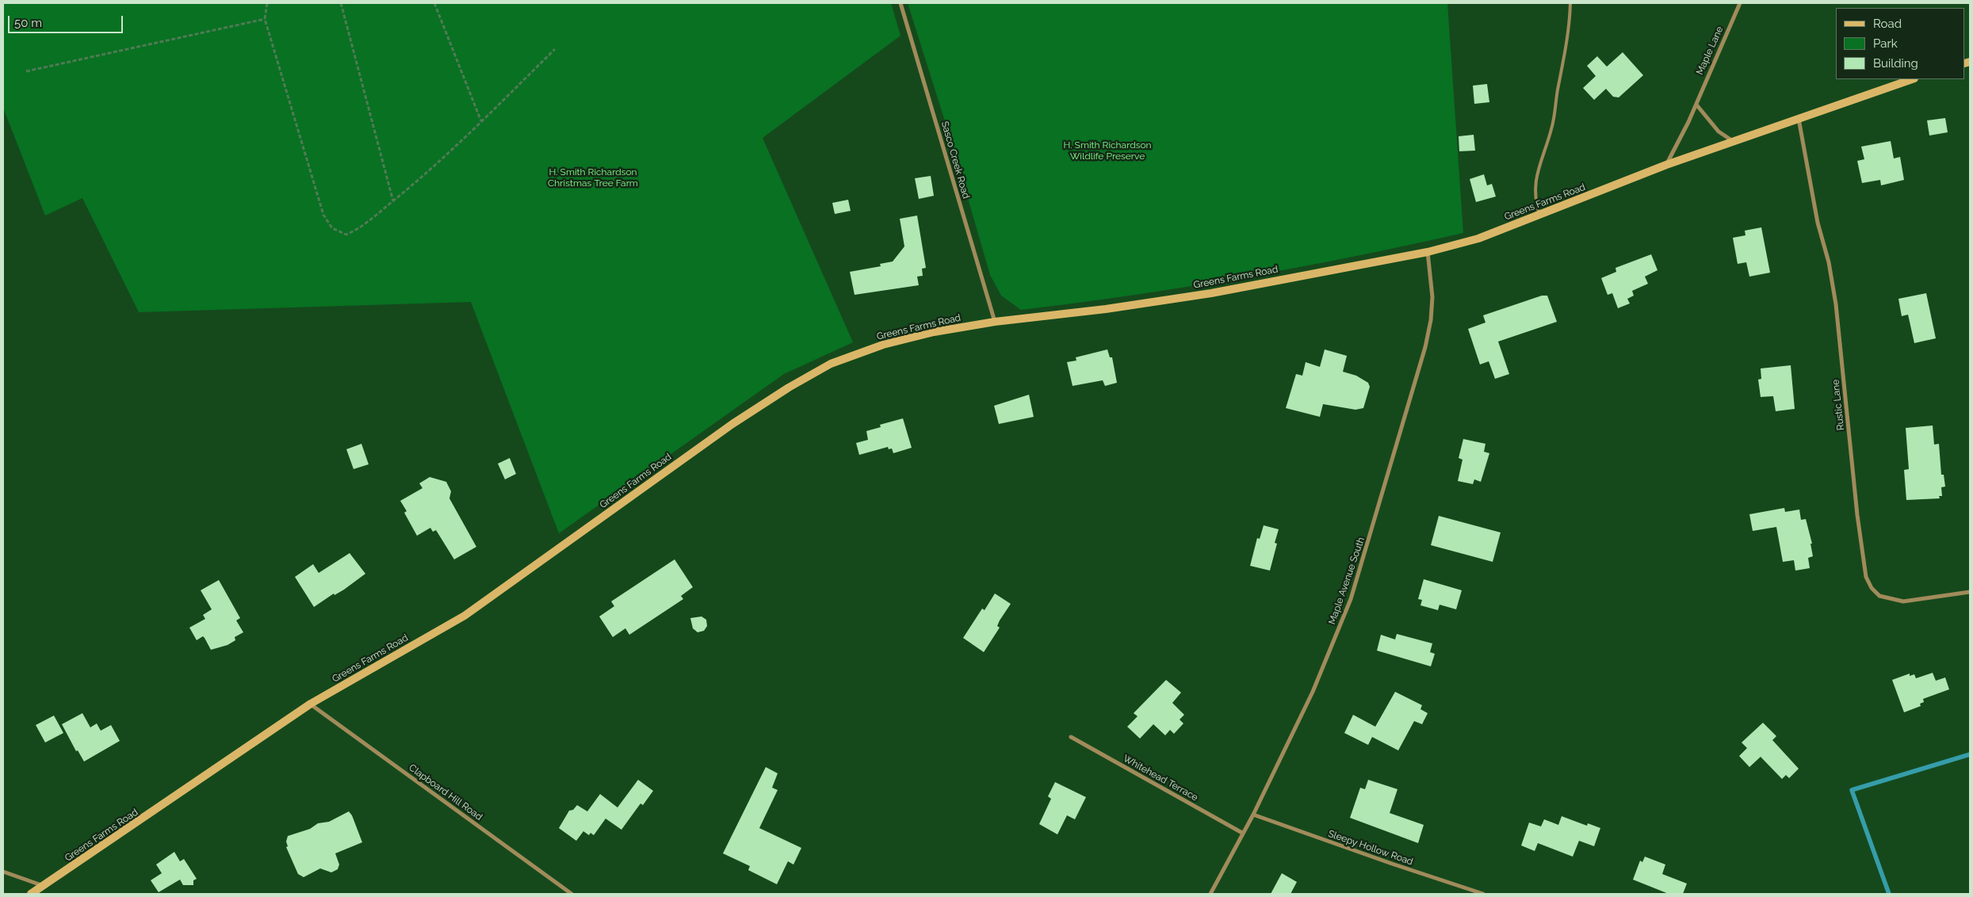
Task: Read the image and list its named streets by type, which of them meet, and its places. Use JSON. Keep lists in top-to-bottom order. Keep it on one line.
{"streets":{"street":["Maple Lane","Sasco Creek Road","Greens Farms Road","Rustic Lane","Maple Avenue South","Whitehead Terrace","Clapboard Hill Road","Sleepy Hollow Road"]},"crossings":[["Maple Lane","Greens Farms Road"],["Sasco Creek Road","Greens Farms Road"],["Greens Farms Road","Rustic Lane"],["Greens Farms Road","Maple Avenue South"],["Greens Farms Road","Clapboard Hill Road"],["Maple Avenue South","Whitehead Terrace"],["Maple Avenue South","Sleepy Hollow Road"]],"parks":["H. Smith Richardson Wildlife Preserve","H. Smith Richardson Christmas Tree Farm"],"legend":["Road","Park","Building"],"scale_bar":"50 m"}
